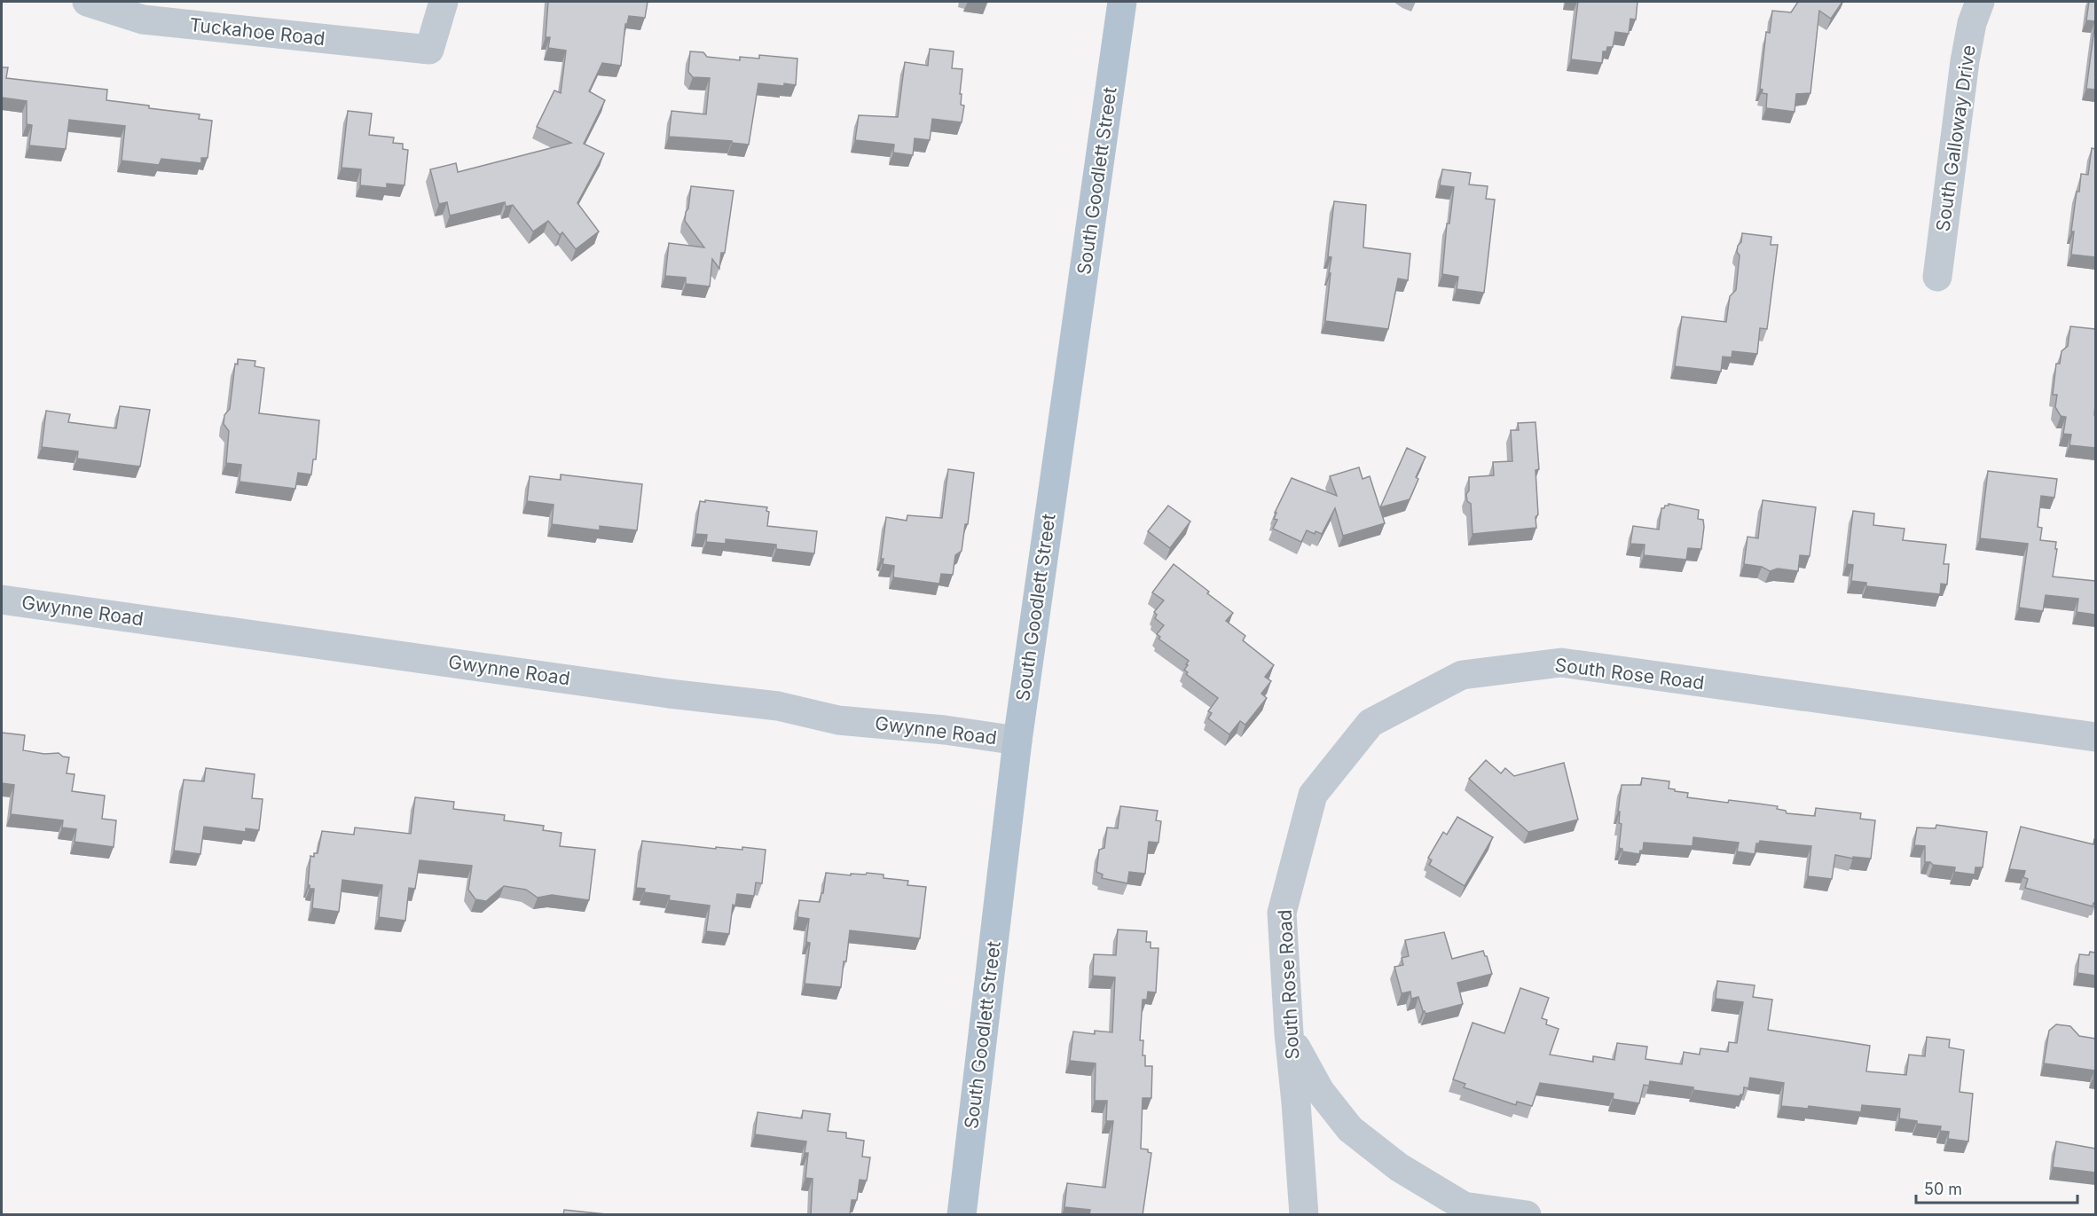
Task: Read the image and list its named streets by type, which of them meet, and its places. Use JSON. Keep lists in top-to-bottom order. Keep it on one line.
{"streets":{"main road":["South Goodlett Street"],"street":["Tuckahoe Road","South Galloway Drive","Gwynne Road","South Rose Road"]},"crossings":[["South Goodlett Street","Gwynne Road"]],"scale_bar":"50 m"}
